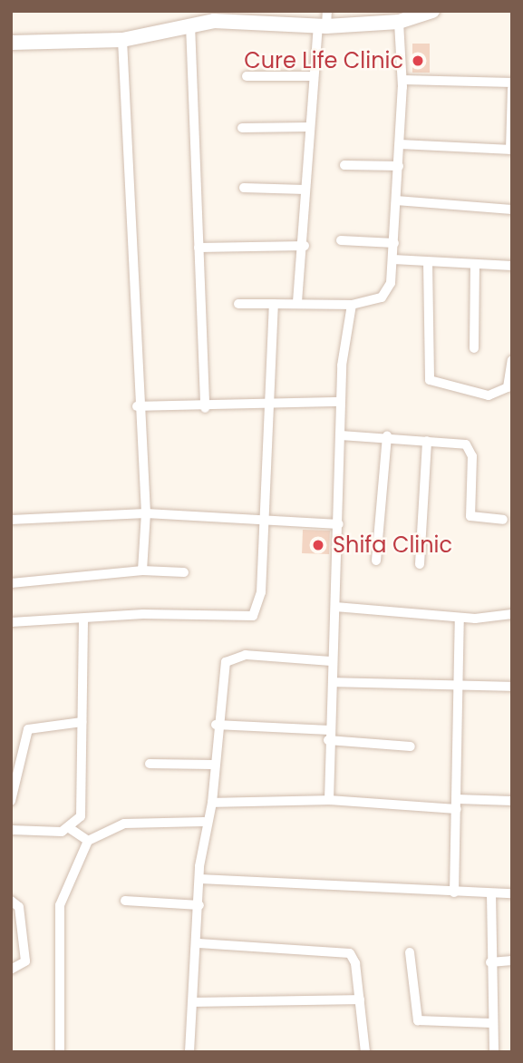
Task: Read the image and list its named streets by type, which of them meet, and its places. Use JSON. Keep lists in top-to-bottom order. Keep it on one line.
{"places":["Cure Life Clinic","Shifa Clinic"]}
